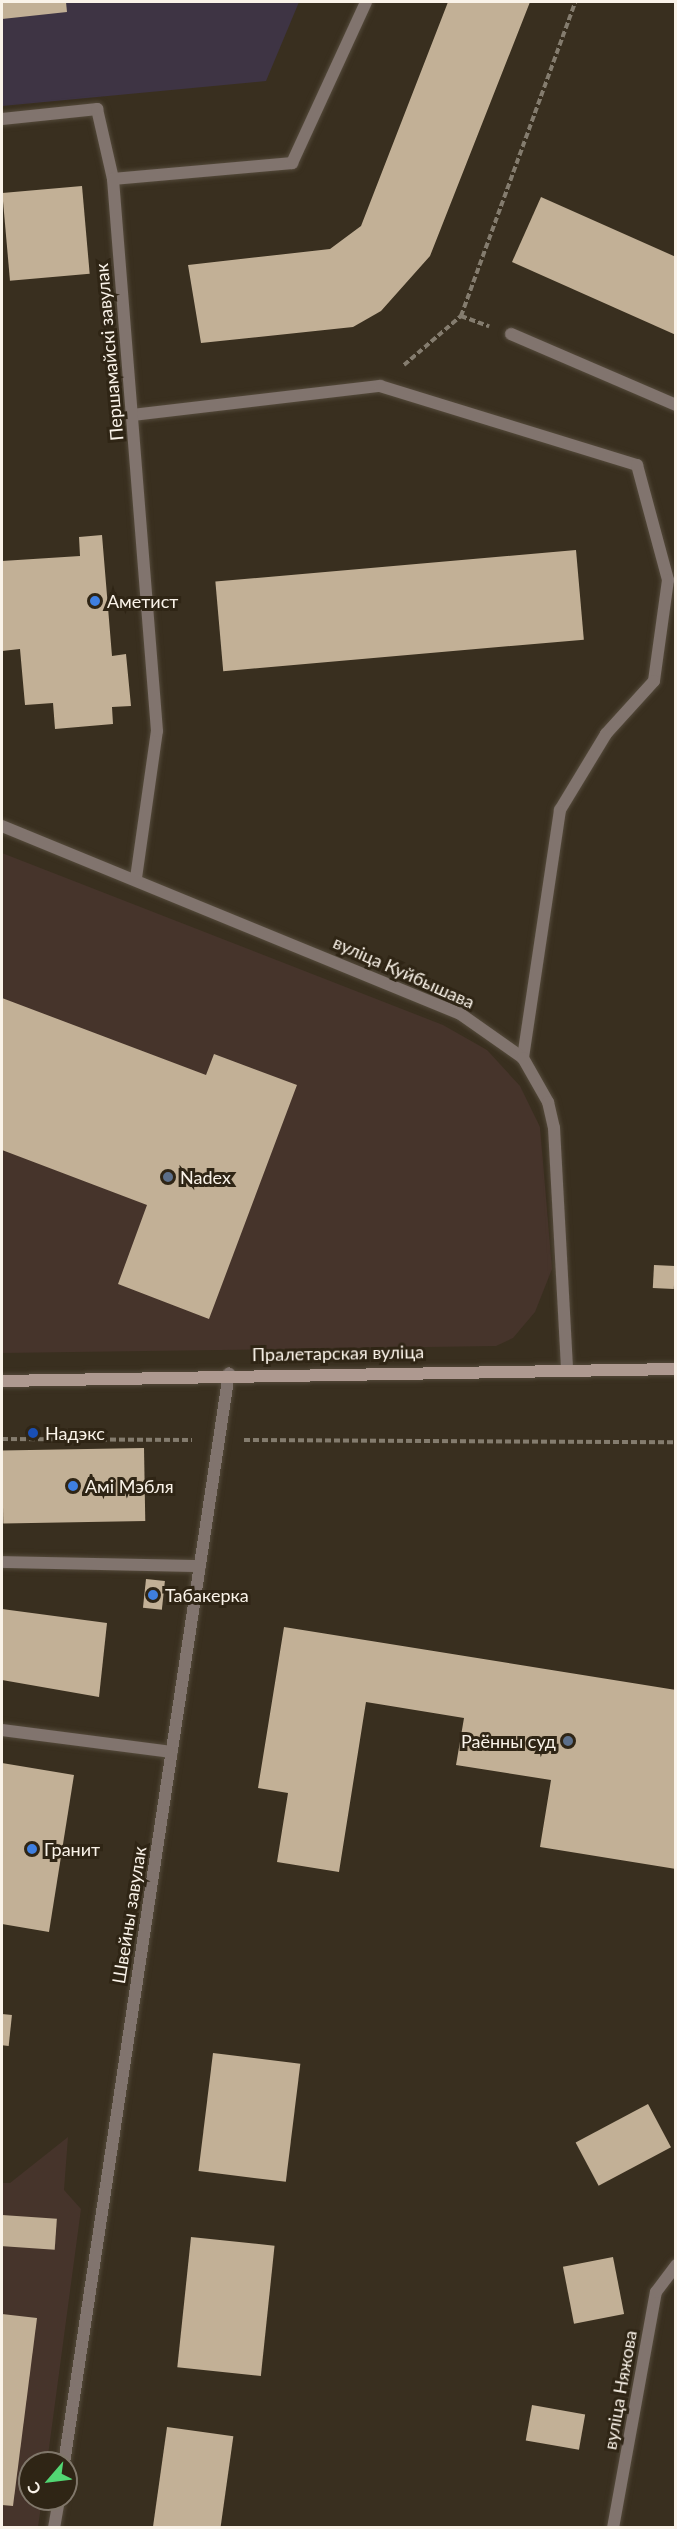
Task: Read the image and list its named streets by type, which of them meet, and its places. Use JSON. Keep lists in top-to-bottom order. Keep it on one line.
{"streets":{"main road":["Пралетарская вуліца"],"street":["Першамайскі завулак","вуліца Куйбышава","Швейны завулак","вуліца Няжова"]},"crossings":[["Першамайскі завулак","вуліца Куйбышава"],["вуліца Куйбышава","Пралетарская вуліца"],["Пралетарская вуліца","Швейны завулак"]],"places":["Аметист","Nadex","Надэкс","Амі Мэбля","Табакерка","Раённы суд","Гранит"],"north":"bottom left"}
